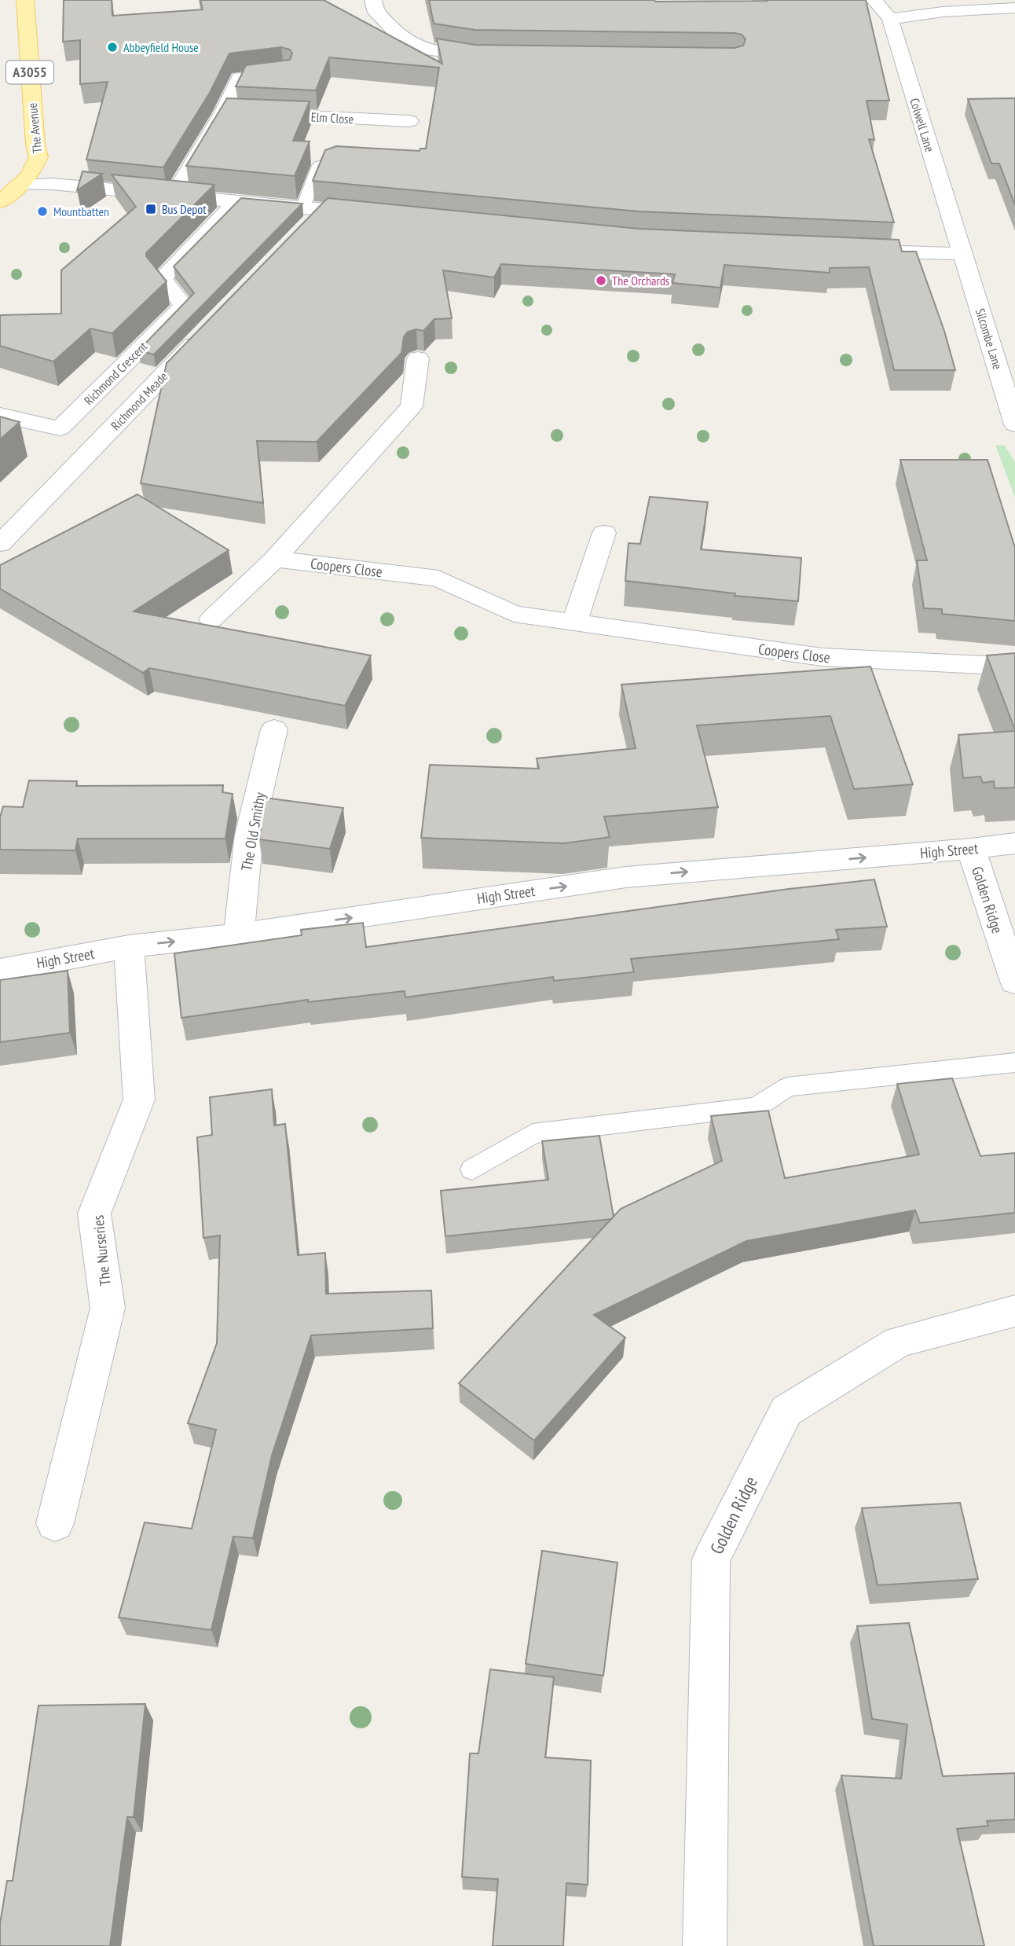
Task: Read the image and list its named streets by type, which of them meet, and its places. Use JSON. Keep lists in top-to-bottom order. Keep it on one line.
{"streets":{"main road":["A3055","The Avenue"],"street":["Elm Close","Colwell Lane","Silcombe Lane","Richmond Crescent","Richmond Meade","Coopers Close","The Old Smithy","High Street","Golden Ridge","The Nurseries"]},"crossings":[["A3055","The Avenue"],["Colwell Lane","Silcombe Lane"],["The Old Smithy","High Street"],["High Street","Golden Ridge"],["High Street","The Nurseries"]],"one_way":["High Street"],"places":{"other":["Abbeyfield House","Mountbatten","The Orchards"],"transit":["Bus Depot"]}}
